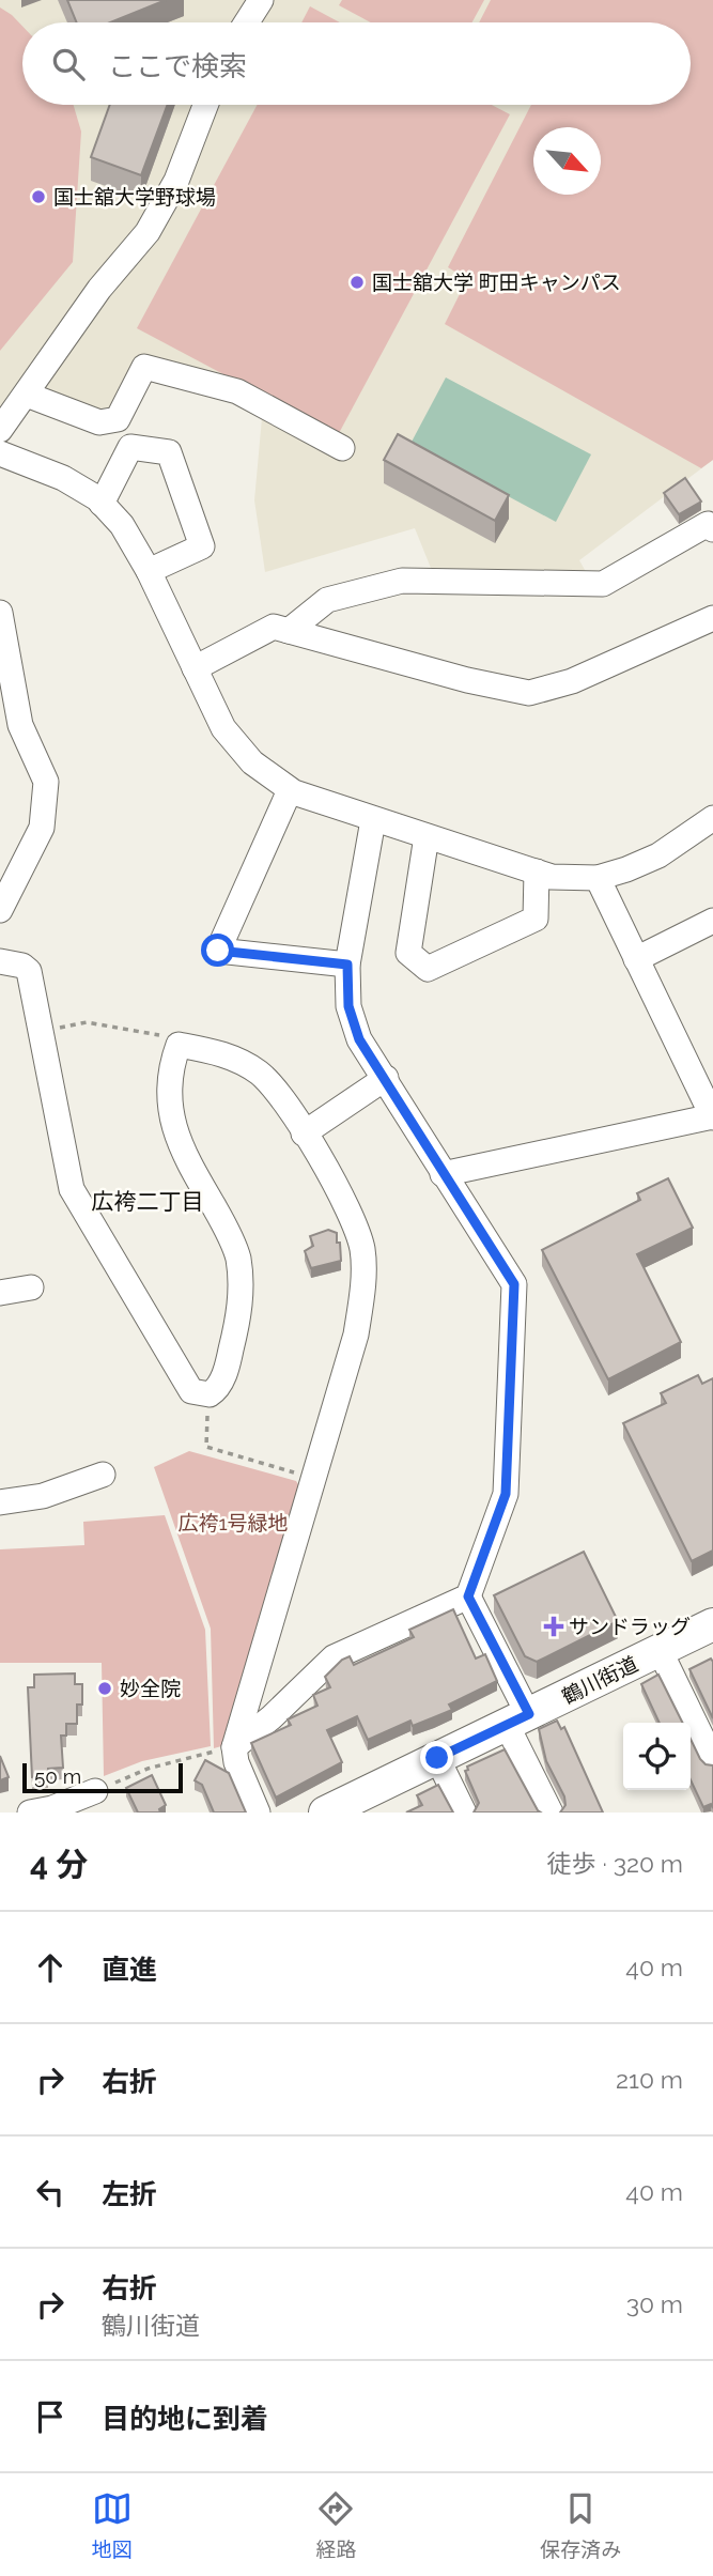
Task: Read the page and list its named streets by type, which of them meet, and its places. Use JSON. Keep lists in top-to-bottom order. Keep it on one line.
{"streets":{"main road":["鶴川街道"]},"districts":["広袴二丁目"],"parks":["広袴1号緑地"],"places":{"other":["国士舘大学野球場","国士舘大学 町田キャンパス","妙全院"],"health":["サンドラッグ"]},"scale_bar":"50 m","north":"bottom right","page":{"search":"ここで検索","scale":"50 m","heading":["4 分","徒歩 · 320 m"],"list":[["直進","40 m"],["右折","210 m"],["左折","40 m"],["右折","鶴川街道","30 m"],"目的地に到着"],"nav":["地図","経路","保存済み"]}}
